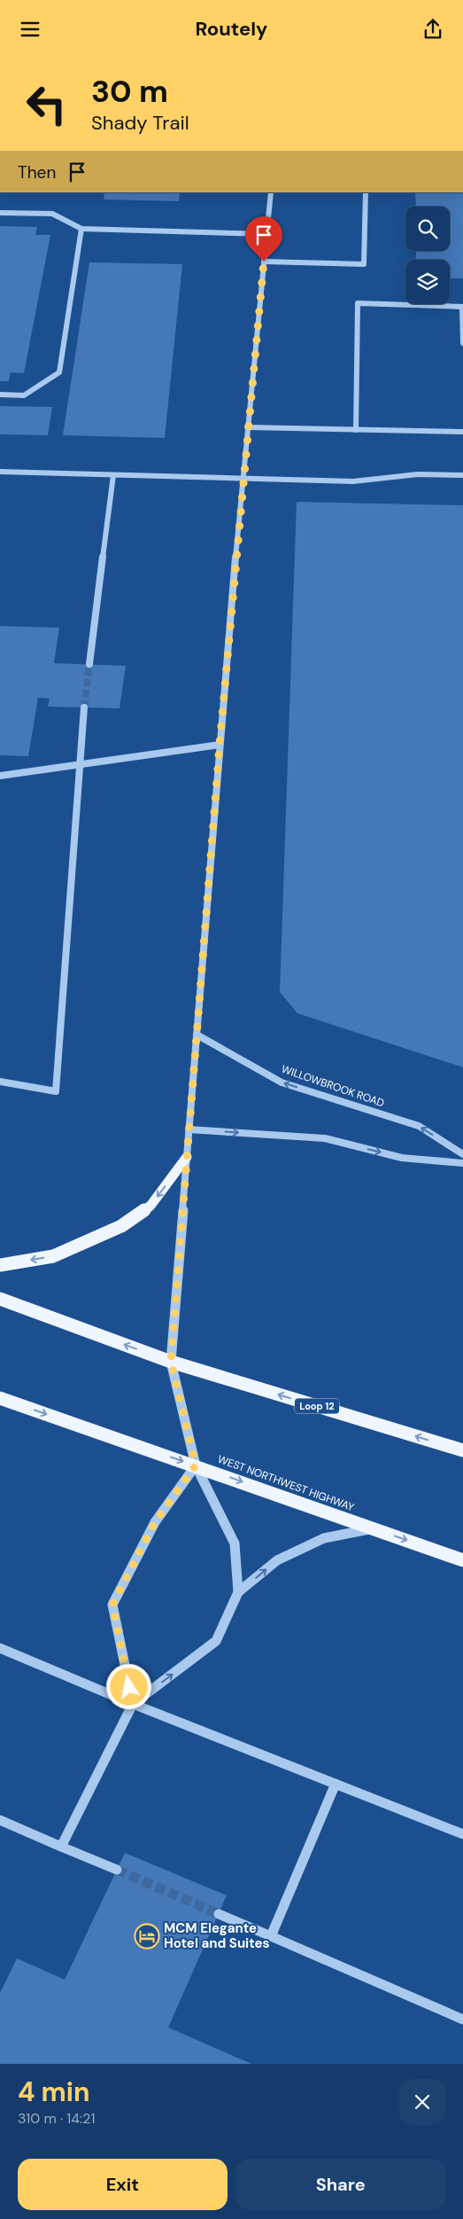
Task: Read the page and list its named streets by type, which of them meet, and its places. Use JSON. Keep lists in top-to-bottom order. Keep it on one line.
{"streets":{"main road":["Loop 12","WEST NORTHWEST HIGHWAY"],"street":["WILLOWBROOK ROAD"]},"places":{"hotel":["MCM Elegante Hotel and Suites"]},"page":{"header":"Routely","turn":["30 m","Shady Trail"],"then":"Then","heading":["4 min","310 m · 14:21"],"buttons":["Exit","Share"]}}
